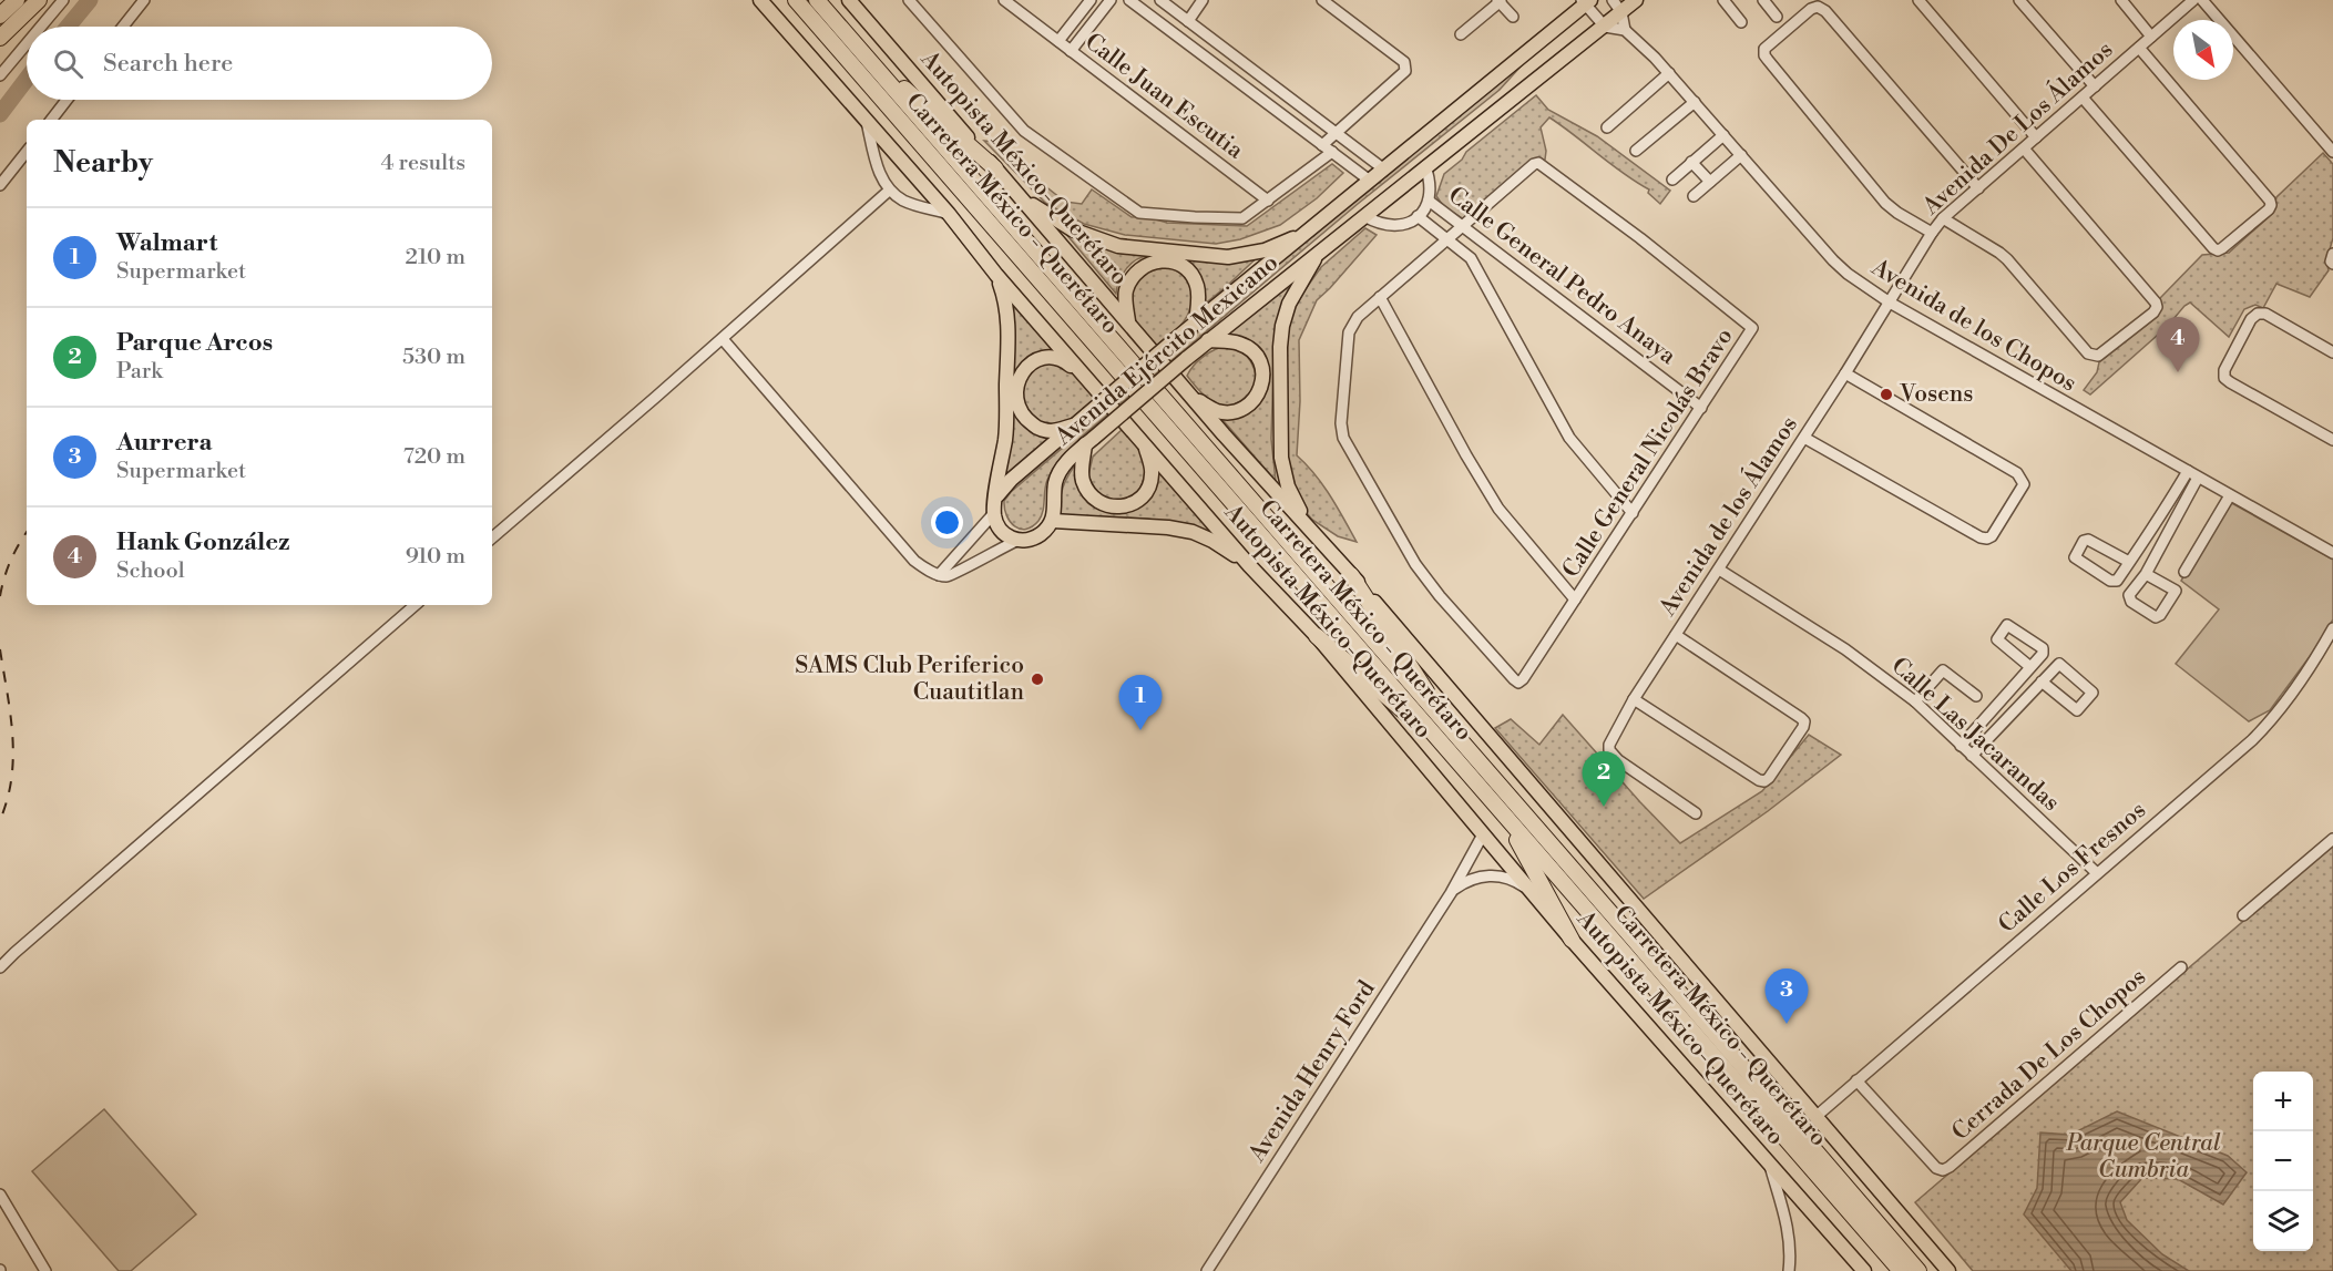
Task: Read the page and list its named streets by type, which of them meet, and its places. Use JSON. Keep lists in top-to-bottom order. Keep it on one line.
{"streets":{"highway":["Carretera México - Querétaro"],"main road":["Autopista México-Querétaro","Avenida Ejército Mexicano"],"street":["Calle Juan Escutia","Avenida De Los Álamos","Calle General Pedro Anaya","Avenida de los Chopos","Calle General Nicolás Bravo","Avenida de los Álamos","Calle Las Jacarandas","Calle Los Fresnos","Cerrada De Los Chopos","Avenida Henry Ford"]},"crossings":[["Avenida De Los Álamos","Avenida de los Chopos"],["Avenida De Los Álamos","Avenida de los Álamos"],["Autopista México-Querétaro","Calle Los Fresnos"],["Autopista México-Querétaro","Avenida Henry Ford"],["Calle General Pedro Anaya","Calle General Nicolás Bravo"],["Avenida de los Chopos","Avenida de los Álamos"],["Avenida de los Álamos","Calle Las Jacarandas"],["Calle Las Jacarandas","Calle Los Fresnos"],["Calle Los Fresnos","Cerrada De Los Chopos"]],"parks":["Parque Central Cumbria"],"places":["Vosens","SAMS Club Periferico Cuautitlan"],"north":"bottom right","page":{"search":"Search here","heading":["Nearby","4 results"],"list":[{"mark":"1","name":"Walmart","note":"Supermarket","value":"210 m"},{"mark":"2","name":"Parque Arcos","note":"Park","value":"530 m"},{"mark":"3","name":"Aurrera","note":"Supermarket","value":"720 m"},{"mark":"4","name":"Hank González","note":"School","value":"910 m"}],"pins":["4","1","2","3"],"map_buttons":["+","−"]}}
